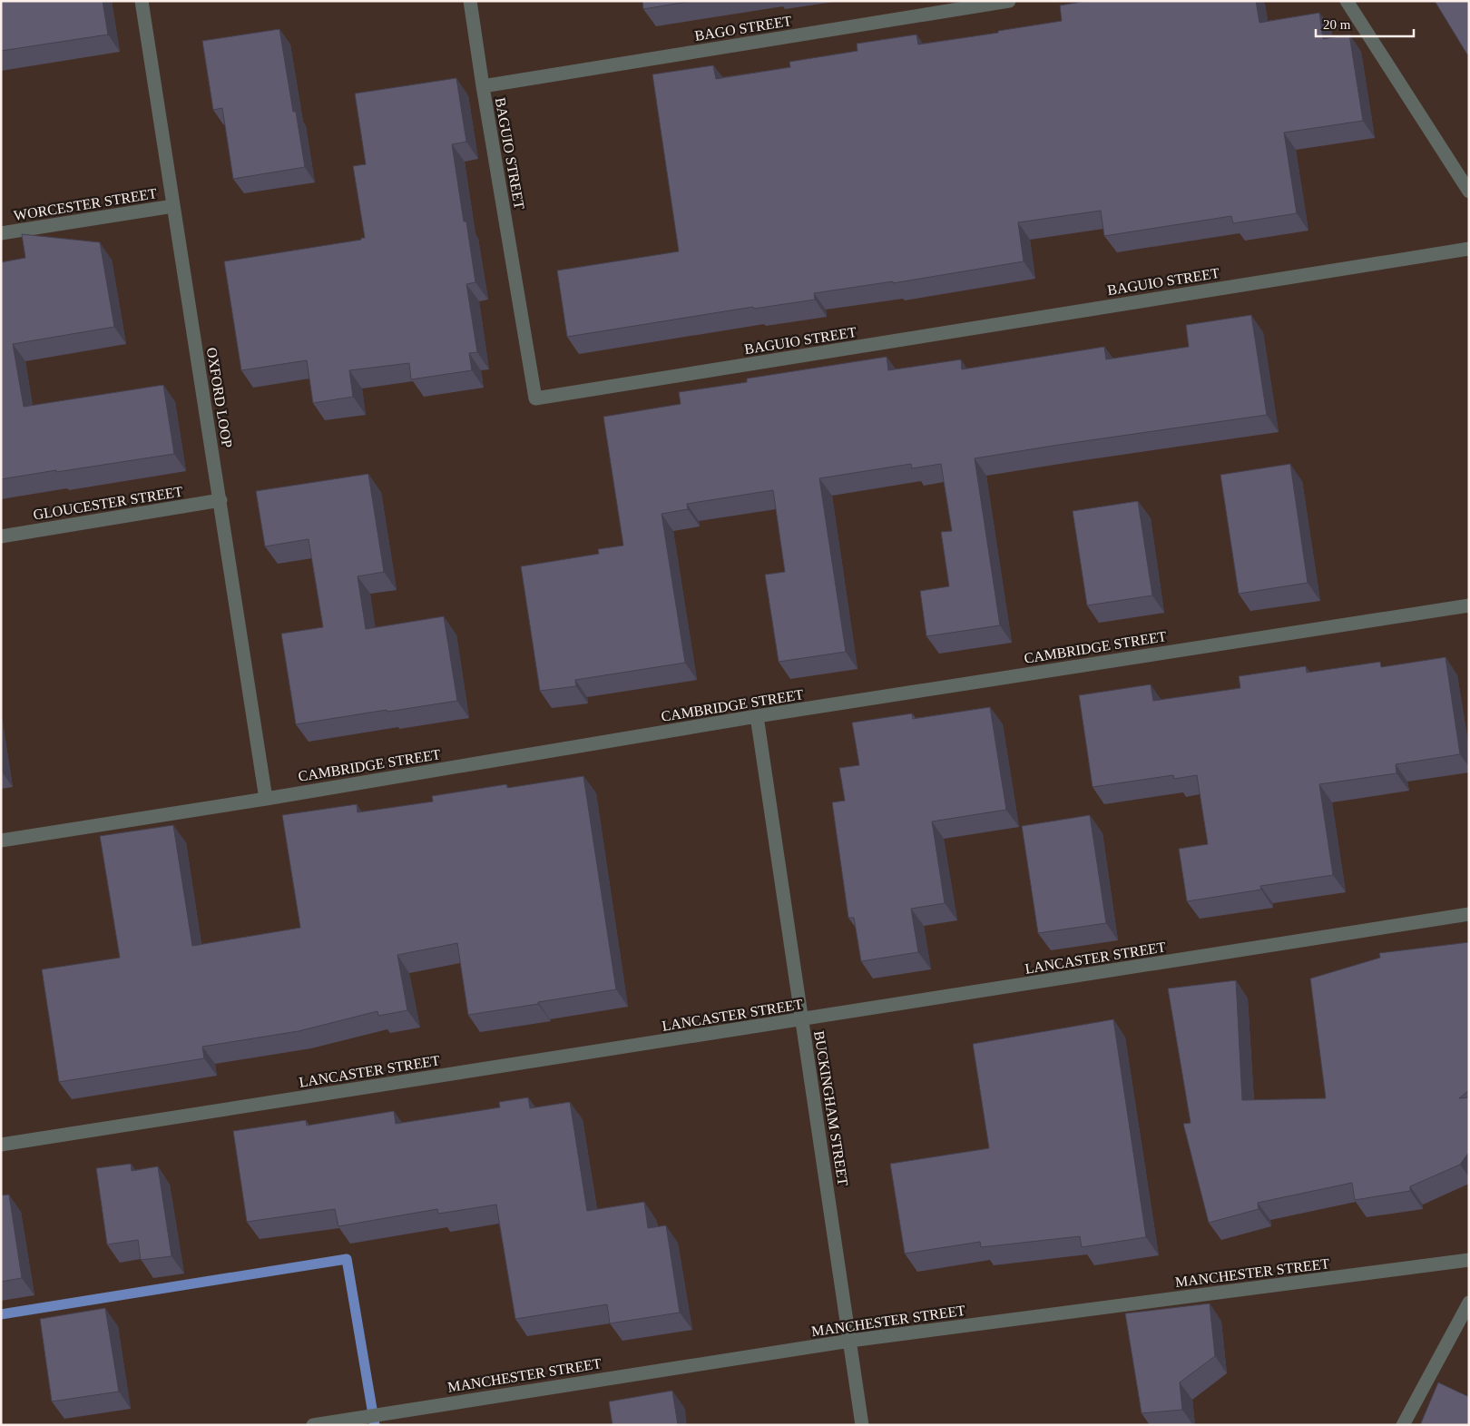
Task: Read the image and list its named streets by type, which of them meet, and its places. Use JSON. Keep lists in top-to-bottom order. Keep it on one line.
{"streets":{"street":["BAGO STREET","BAGUIO STREET","WORCESTER STREET","OXFORD LOOP","GLOUCESTER STREET","CAMBRIDGE STREET","LANCASTER STREET","BUCKINGHAM STREET","MANCHESTER STREET"]},"crossings":[["BAGO STREET","BAGUIO STREET"],["WORCESTER STREET","OXFORD LOOP"],["OXFORD LOOP","GLOUCESTER STREET"],["OXFORD LOOP","CAMBRIDGE STREET"],["CAMBRIDGE STREET","BUCKINGHAM STREET"],["LANCASTER STREET","BUCKINGHAM STREET"],["BUCKINGHAM STREET","MANCHESTER STREET"]],"scale_bar":"20 m"}
